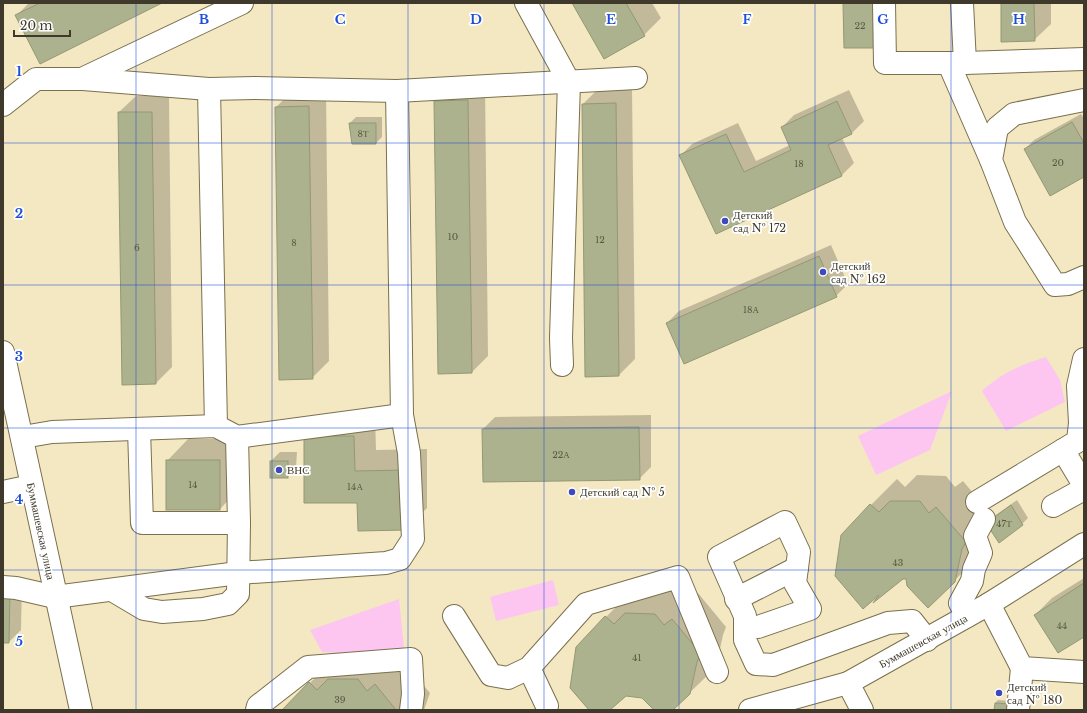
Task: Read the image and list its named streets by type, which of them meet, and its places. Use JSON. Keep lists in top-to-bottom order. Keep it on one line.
{"streets":{"street":["Буммашевская улица"]},"places":["Детский сад № 172","Детский сад № 162","ВНС","Детский сад № 5","Детский сад № 180"],"house_numbers":["22","8Т","20","18","10","12","8","6","18А","22А","14","14А","47Т","43","44","41","39"],"scale_bar":"20 m","grid":{"columns":["B","C","D","E","F","G","H"],"rows":["1","2","3","4","5"]}}
